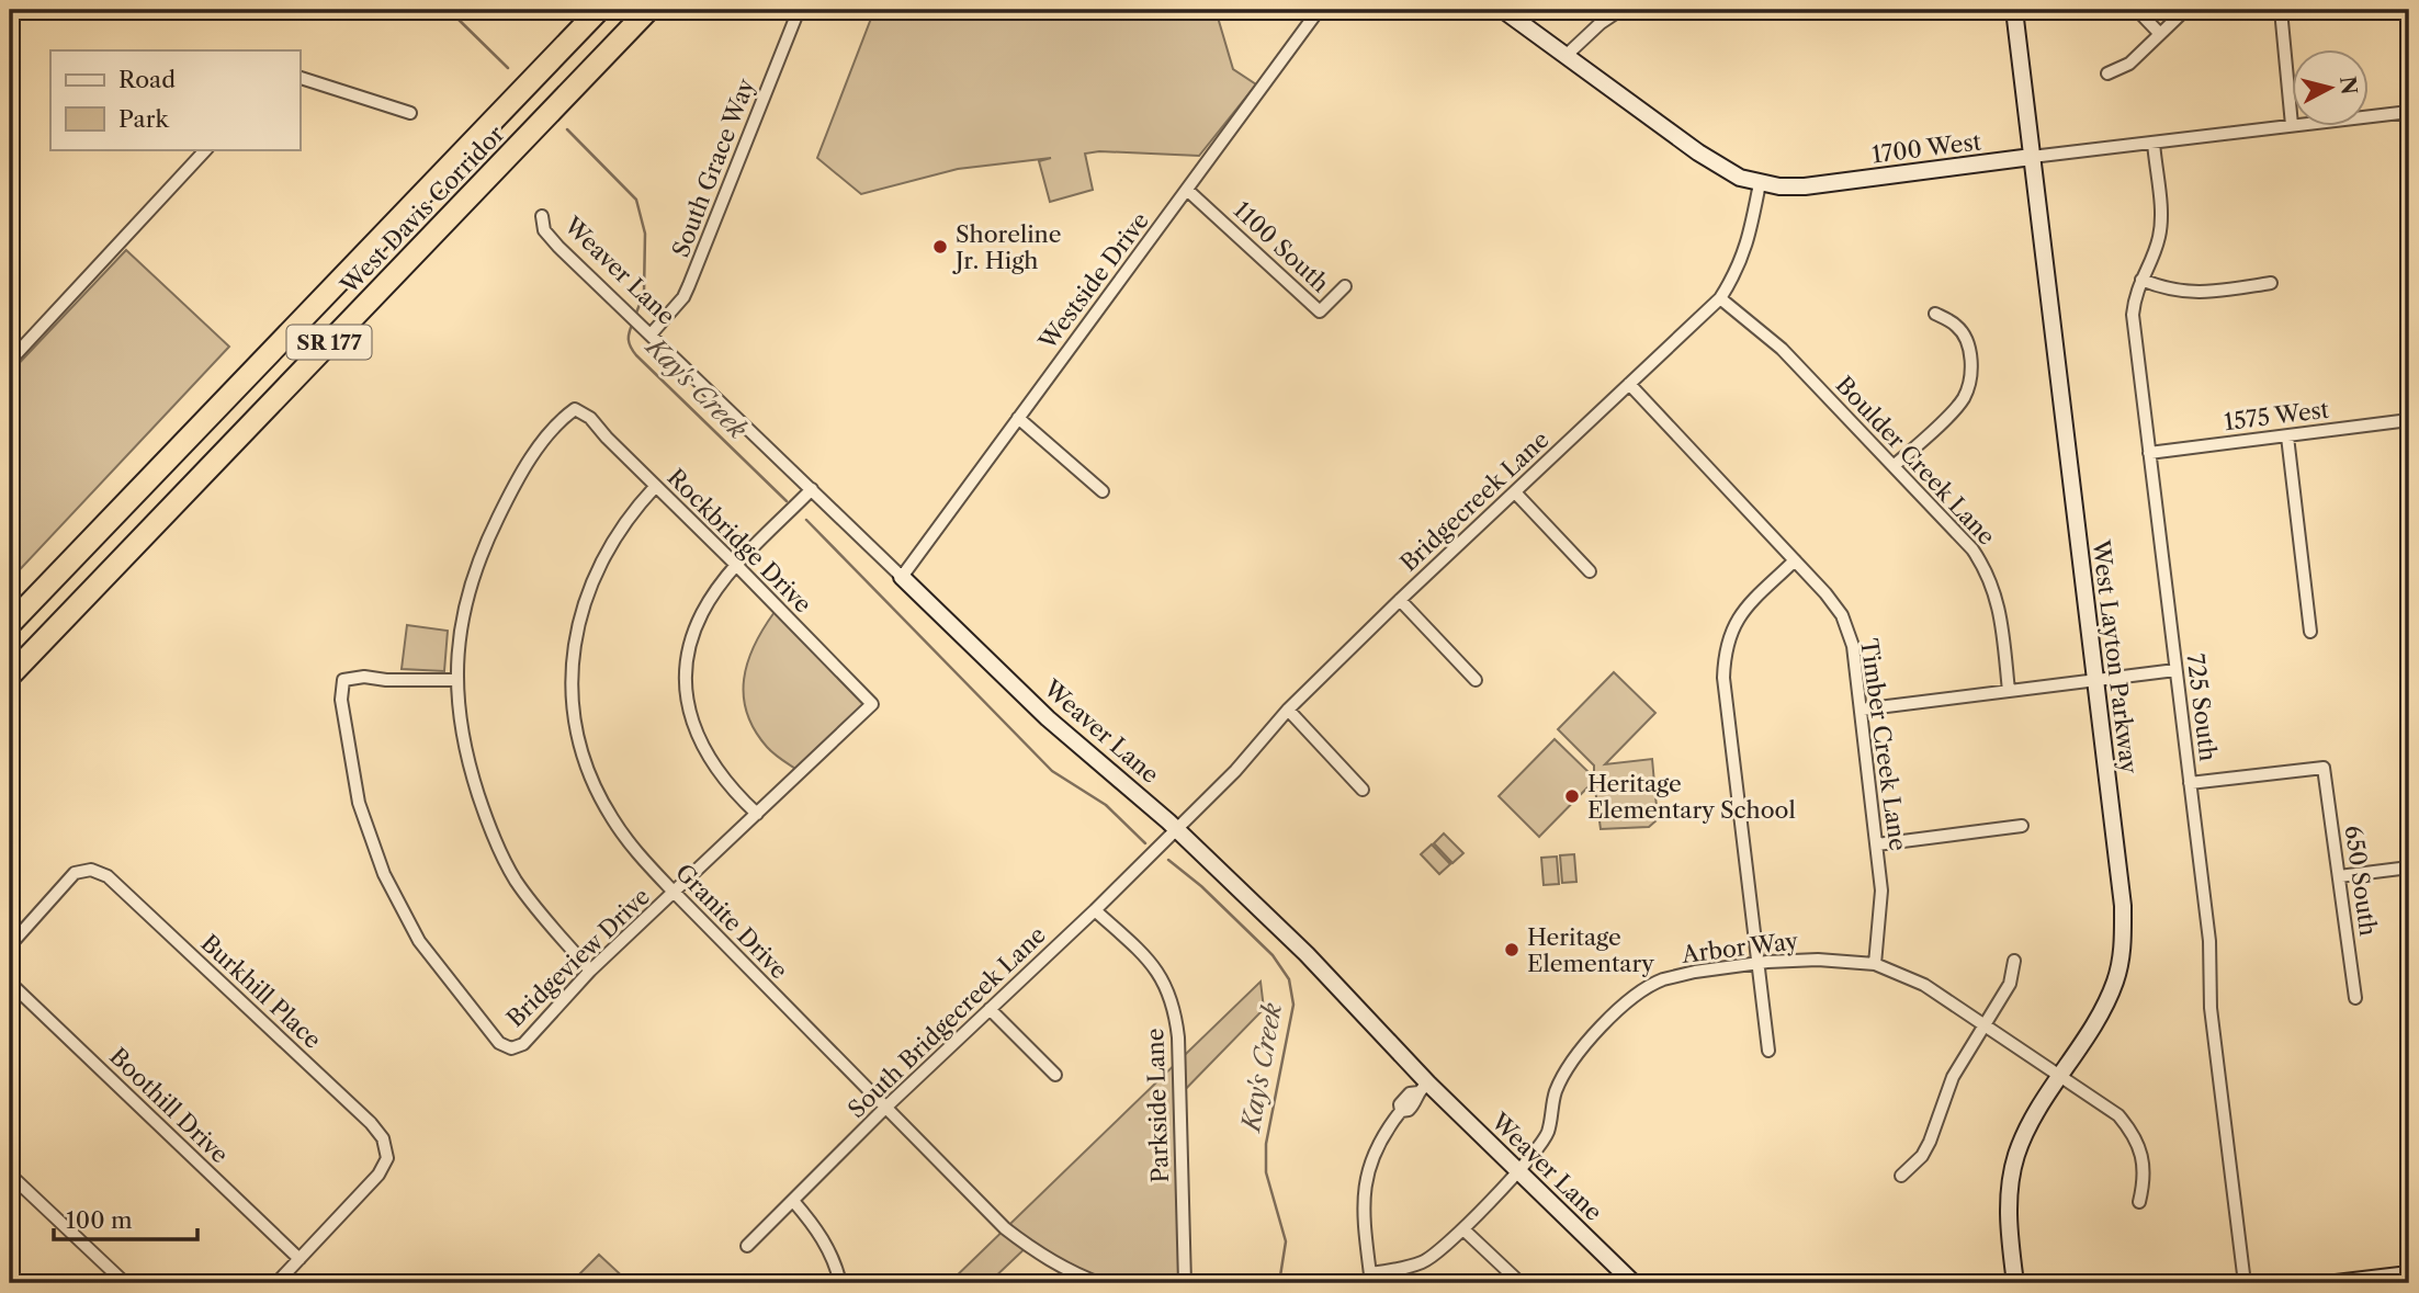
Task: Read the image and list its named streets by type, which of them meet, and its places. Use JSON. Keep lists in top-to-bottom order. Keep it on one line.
{"streets":{"highway":["West Davis Corridor","SR 177"],"street":["1700 West","South Grace Way","1100 South","Weaver Lane","Westside Drive","1575 West","Boulder Creek Lane","Bridgecreek Lane","Rockbridge Drive","West Layton Parkway","725 South","Timber Creek Lane","650 South","Granite Drive","Arbor Way","Bridgeview Drive","Burkhill Place","South Bridgecreek Lane","Boothill Drive","Parkside Lane"]},"crossings":[["1700 West","Bridgecreek Lane"],["1700 West","West Layton Parkway"],["1700 West","725 South"],["South Grace Way","Weaver Lane"],["1100 South","Westside Drive"],["Weaver Lane","Westside Drive"],["Weaver Lane","Bridgecreek Lane"],["Weaver Lane","Arbor Way"],["Weaver Lane","South Bridgecreek Lane"],["1575 West","725 South"],["Boulder Creek Lane","Bridgecreek Lane"],["Bridgecreek Lane","Timber Creek Lane"],["Bridgecreek Lane","South Bridgecreek Lane"],["Rockbridge Drive","Granite Drive"],["Rockbridge Drive","Bridgeview Drive"],["West Layton Parkway","Arbor Way"],["725 South","650 South"],["Timber Creek Lane","Arbor Way"],["Granite Drive","Bridgeview Drive"],["Granite Drive","South Bridgecreek Lane"],["Burkhill Place","Boothill Drive"],["South Bridgecreek Lane","Parkside Lane"]],"water":["Kay's Creek"],"places":["Shoreline Jr. High","Heritage Elementary School","Heritage Elementary"],"legend":["Road","Park"],"scale_bar":"100 m","north":"right"}
